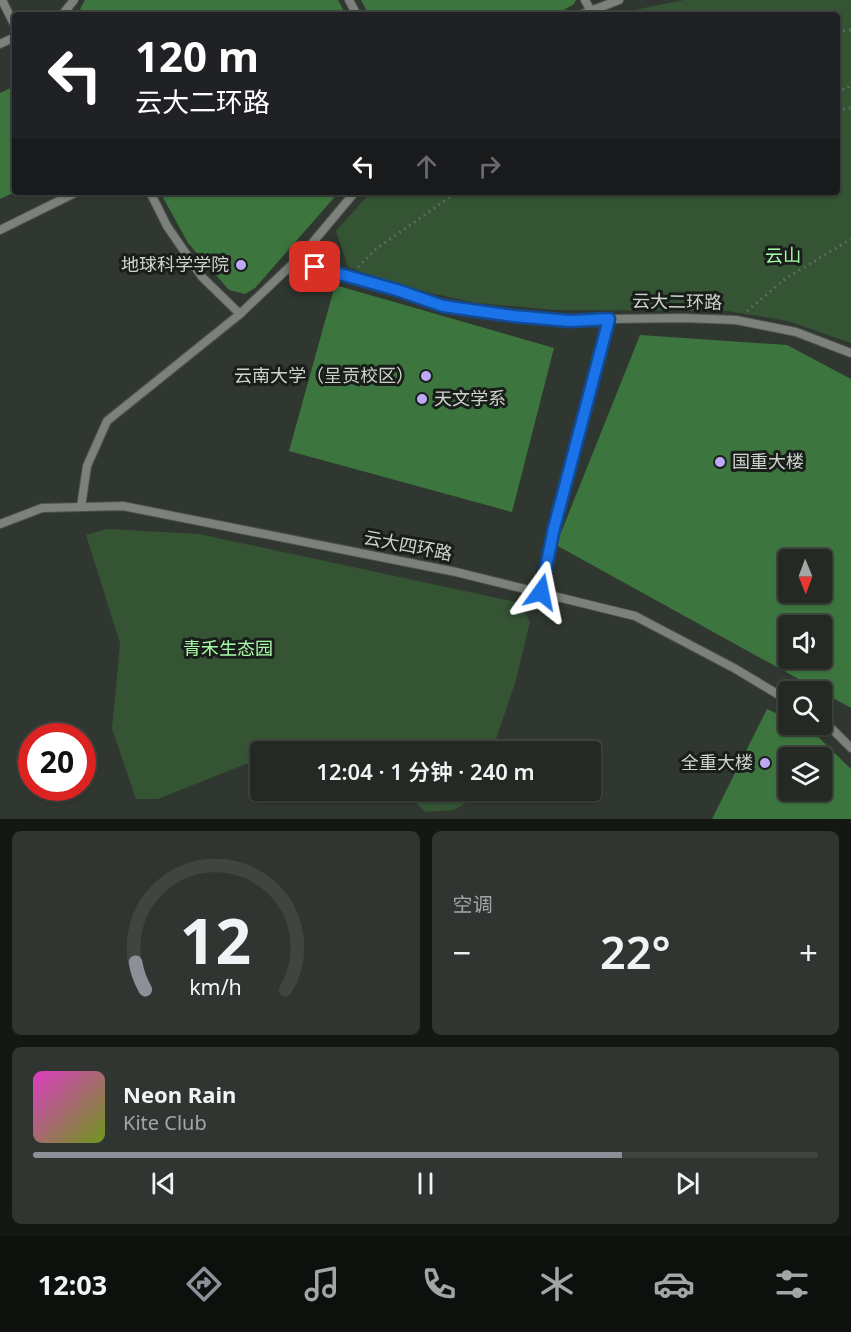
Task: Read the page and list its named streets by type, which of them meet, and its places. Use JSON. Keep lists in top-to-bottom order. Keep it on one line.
{"streets":{"lane":["云大二环路","云大四环路"]},"parks":["云山","青禾生态园"],"places":["地球科学学院","云南大学（呈贡校区）","天文学系","国重大楼","全重大楼"],"north":"bottom","page":{"turn":["120 m","云大二环路"],"limit":"20","trip":"12:04 · 1 分钟 · 240 m","tile":"空调","heat":["−","22°","+"],"song":["Neon Rain","Kite Club"],"tabs":"12:03","gauge":["12","km/h"]}}
